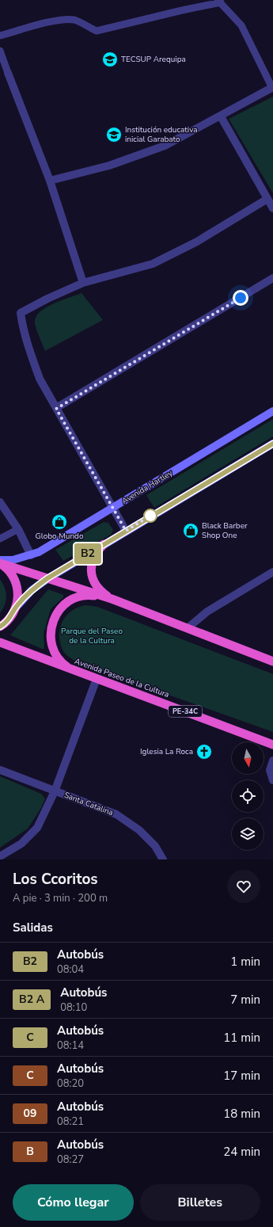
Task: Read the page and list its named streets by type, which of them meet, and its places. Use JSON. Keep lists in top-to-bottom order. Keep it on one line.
{"streets":{"highway":["Avenida Paseo de la Cultura","PE-34C"],"main road":["Avenida Hartley"],"street":["Santa Catalina"]},"parks":["Parque del Paseo de la Cultura"],"places":{"school or university":["TECSUP Arequipa","Institución educativa inicial Garabato"],"shop":["Globo Mundo","Black Barber Shop One"],"church":["Iglesia La Roca"]},"lines":["bus line B2"],"north":"bottom","page":{"on_map":"B2","heading":[["Los Ccoritos","A pie · 3 min · 200 m"],"Salidas"],"list":[{"mark":"B2","name":"Autobús","note":"08:04","value":"1 min"},{"mark":"B2 A","name":"Autobús","note":"08:10","value":"7 min"},{"mark":"C","name":"Autobús","note":"08:14","value":"11 min"},{"mark":"C","name":"Autobús","note":"08:20","value":"17 min"},{"mark":"09","name":"Autobús","note":"08:21","value":"18 min"},{"mark":"B","name":"Autobús","note":"08:27","value":"24 min"}],"buttons":["Cómo llegar","Billetes"]}}
